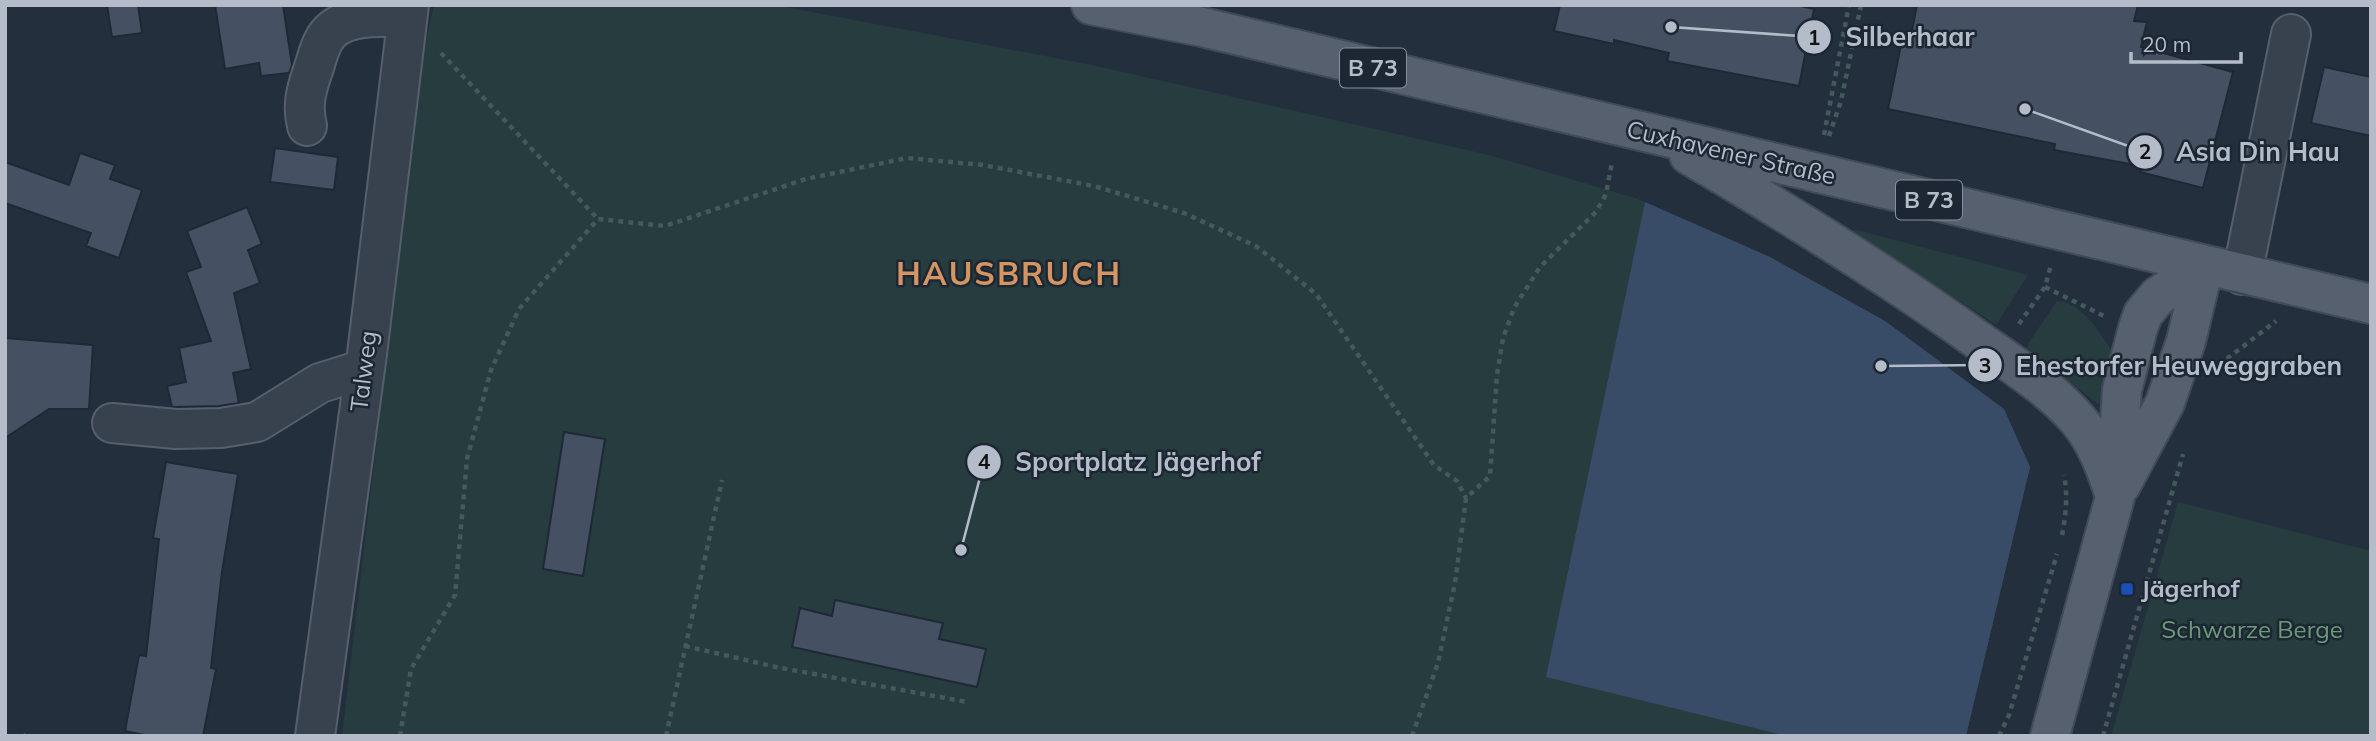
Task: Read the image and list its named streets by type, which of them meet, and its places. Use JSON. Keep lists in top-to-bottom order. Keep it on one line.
{"streets":{"main road":["B 73","Cuxhavener Straße"],"street":["Talweg"]},"districts":["HAUSBRUCH"],"parks":["Schwarze Berge"],"places":{"other":["Silberhaar","Asia Din Hau","Ehestorfer Heuweggraben","Sportplatz Jägerhof"],"transit":["Jägerhof"]},"scale_bar":"20 m"}
